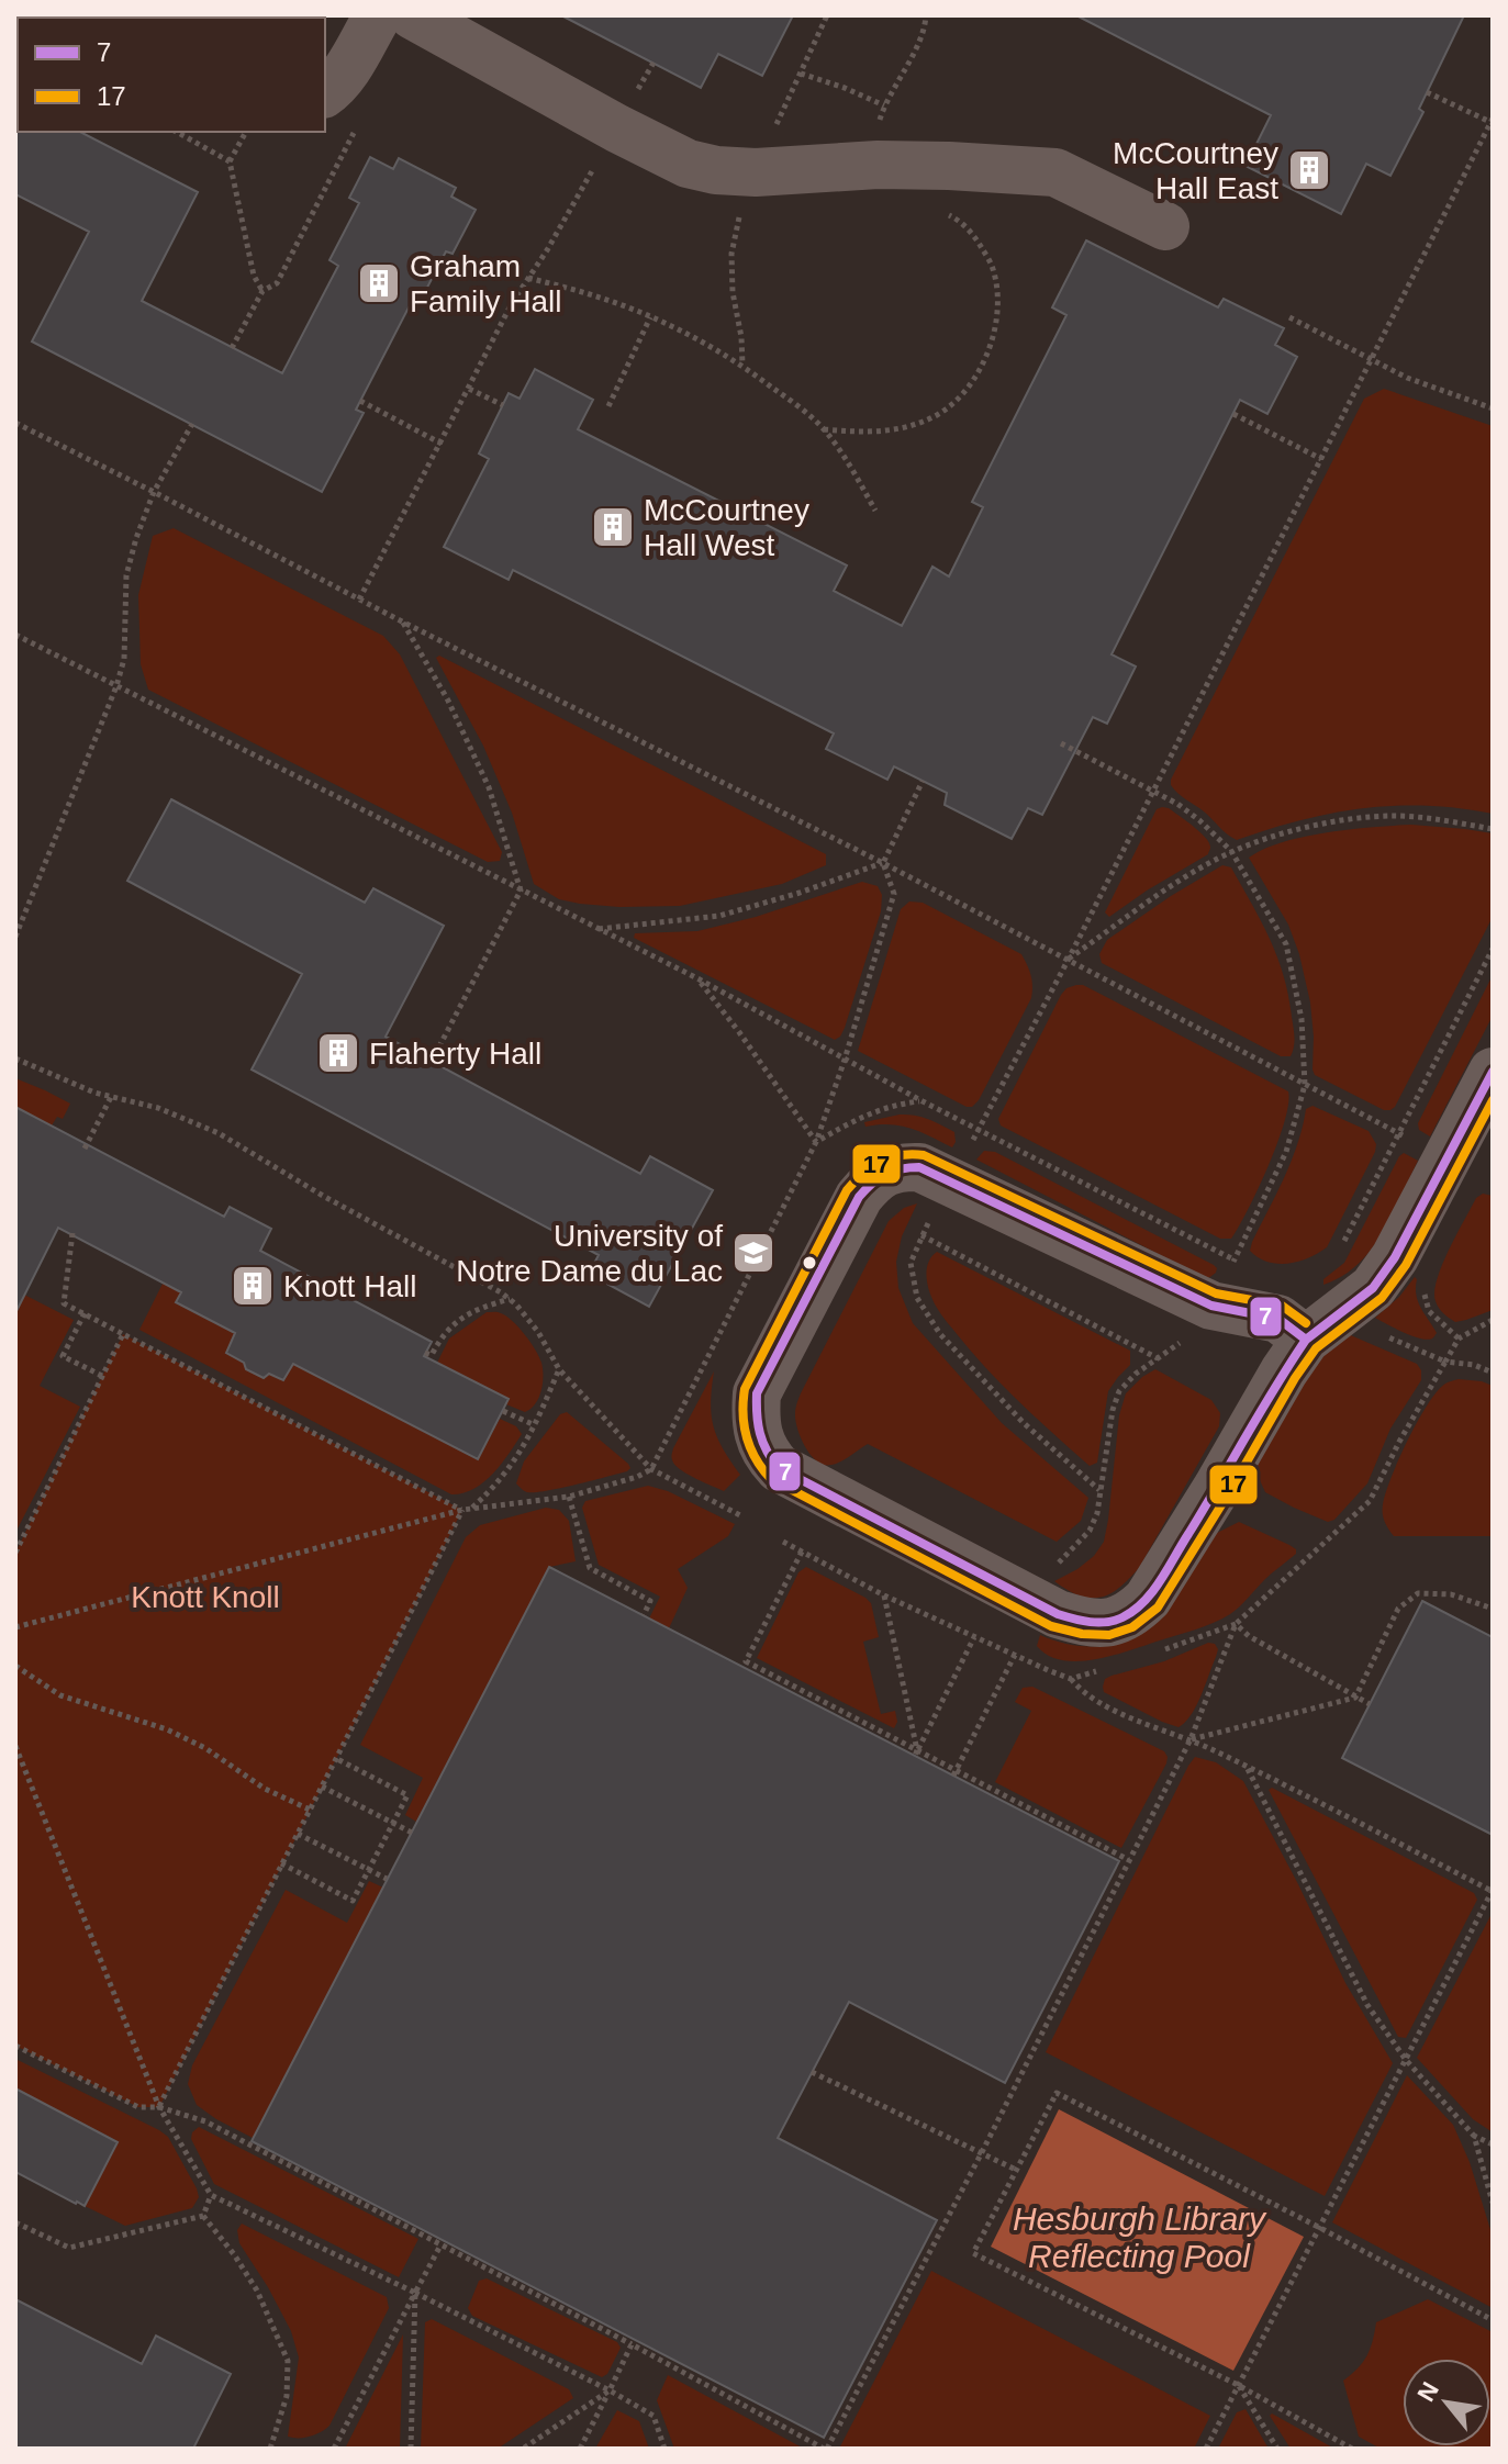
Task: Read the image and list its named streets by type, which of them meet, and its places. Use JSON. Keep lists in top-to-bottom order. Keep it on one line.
{"water":["Hesburgh Library Reflecting Pool"],"parks":["Knott Knoll"],"places":{"building":["McCourtney Hall East","Graham Family Hall","McCourtney Hall West","Flaherty Hall","Knott Hall"],"school or university":["University of Notre Dame du Lac"]},"lines":["transit line 7","transit line 17"],"legend":["7","17"],"north":"top left"}
